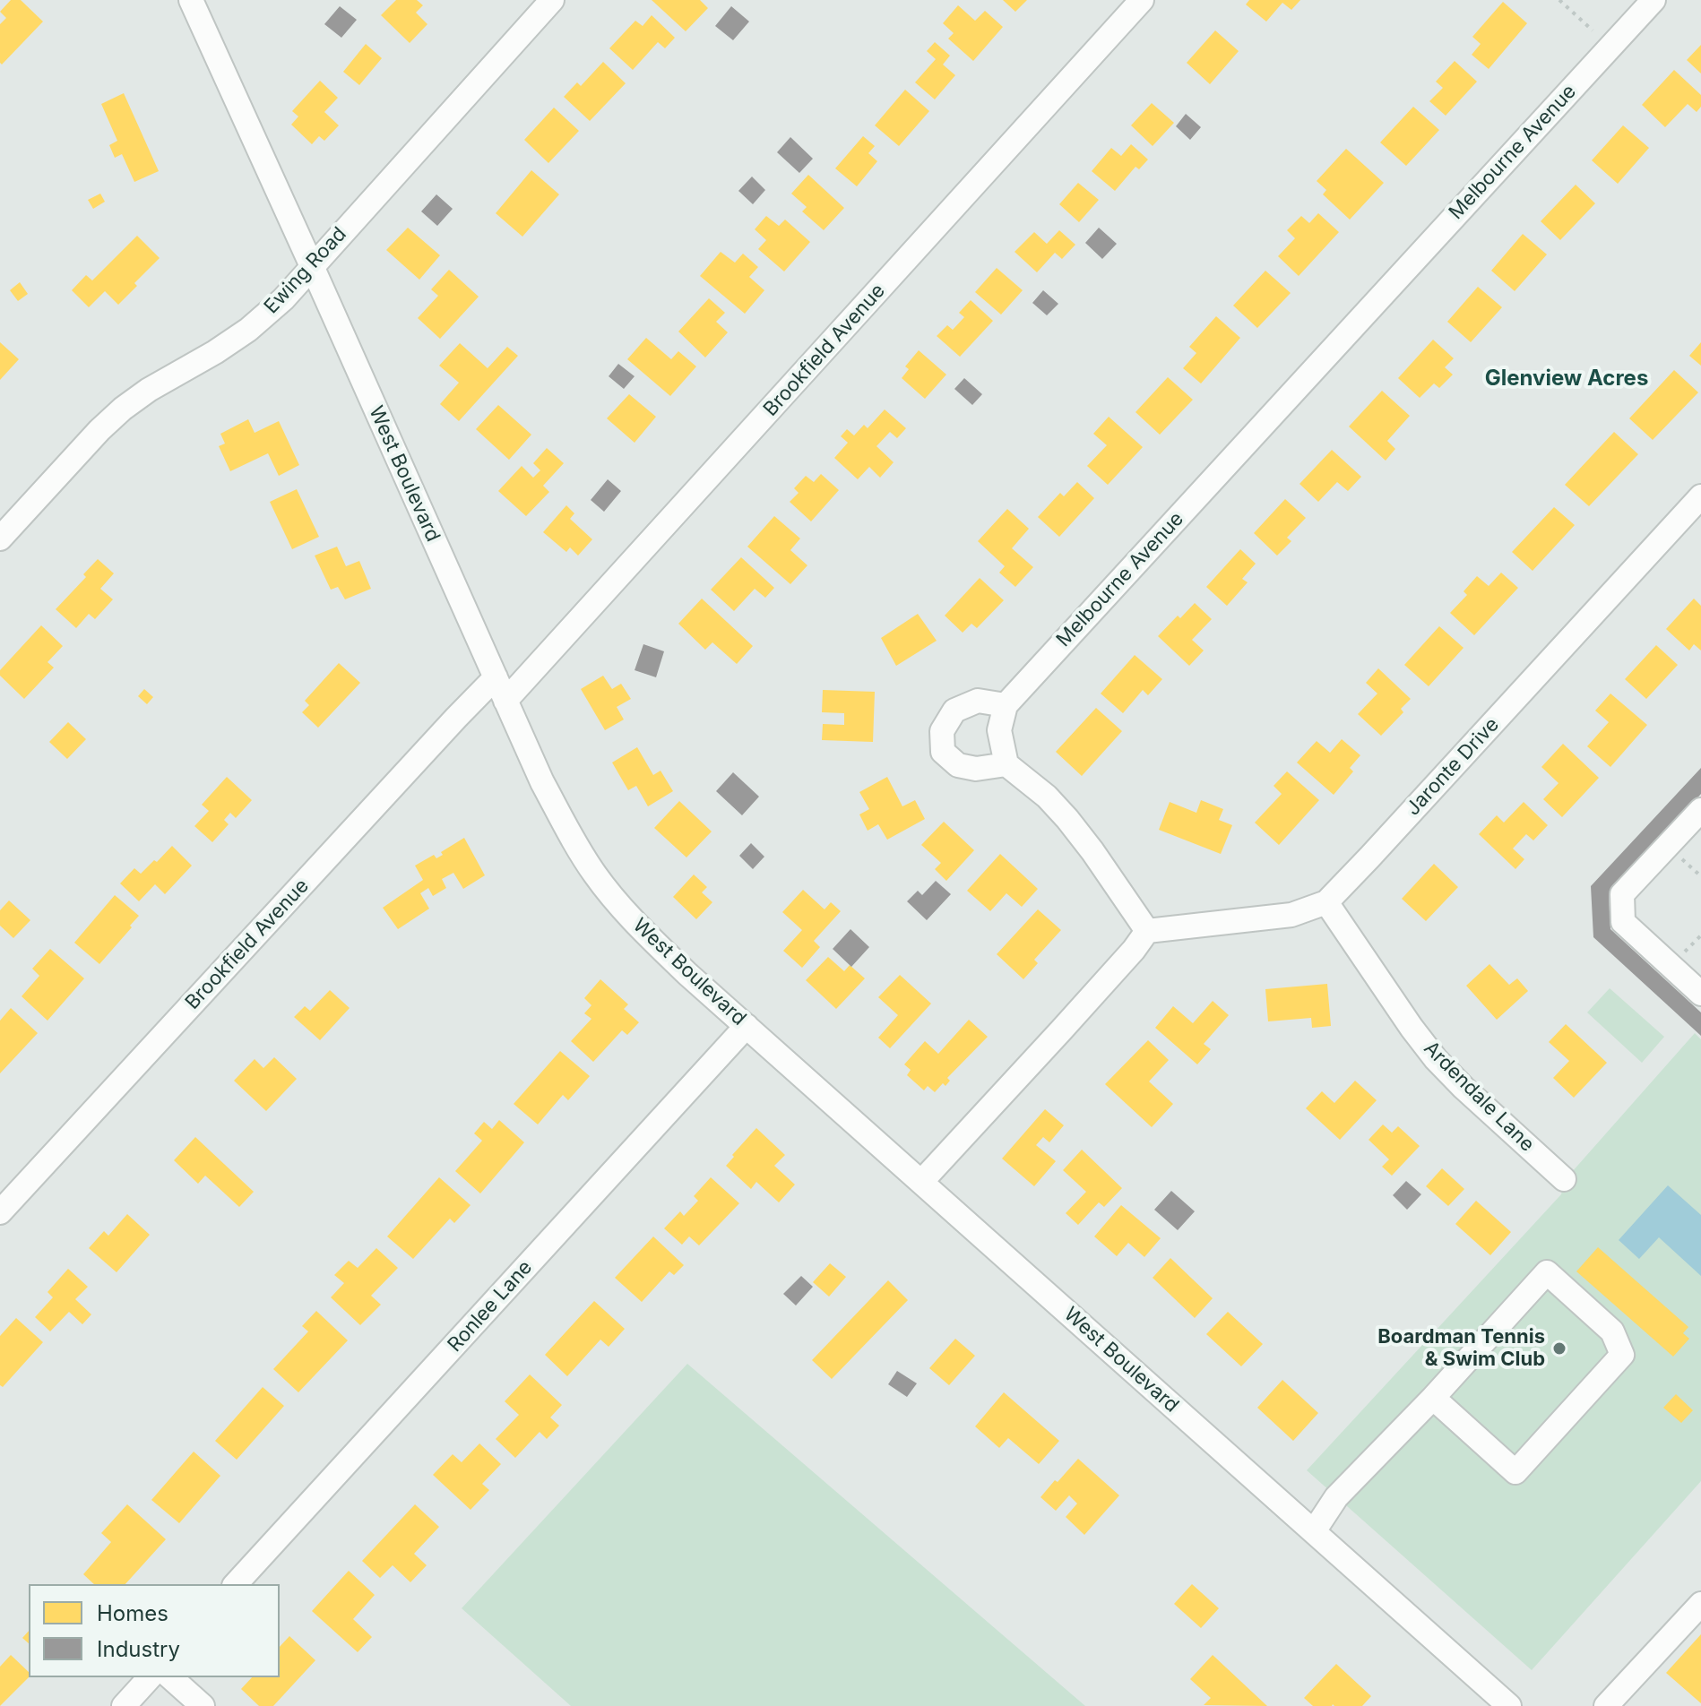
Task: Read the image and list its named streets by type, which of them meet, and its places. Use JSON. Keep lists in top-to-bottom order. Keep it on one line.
{"streets":{"street":["Melbourne Avenue","Ewing Road","Brookfield Avenue","West Boulevard","Jaronte Drive","Ardendale Lane","Ronlee Lane"]},"crossings":[["Ewing Road","West Boulevard"],["Brookfield Avenue","West Boulevard"],["West Boulevard","Ronlee Lane"],["Jaronte Drive","Ardendale Lane"]],"districts":["Glenview Acres"],"places":["Boardman Tennis & Swim Club"],"legend":["Homes","Industry"]}
